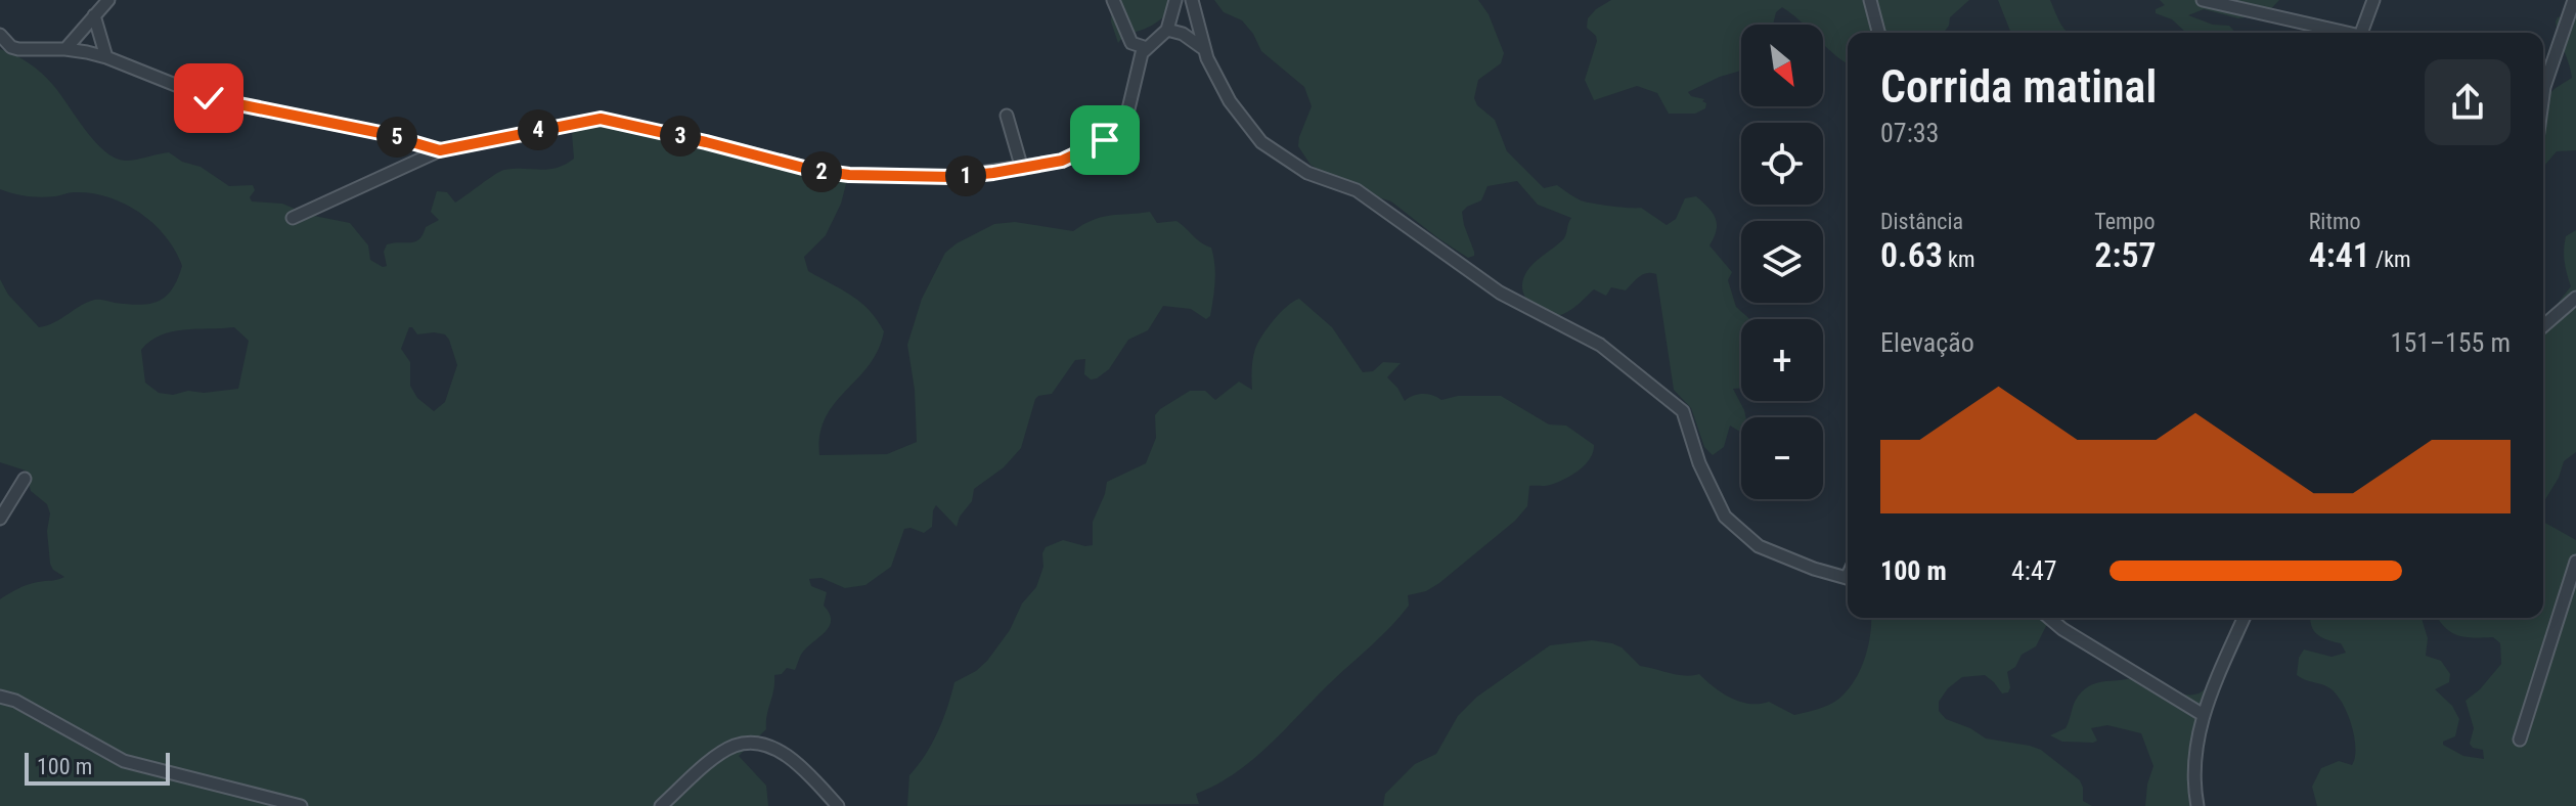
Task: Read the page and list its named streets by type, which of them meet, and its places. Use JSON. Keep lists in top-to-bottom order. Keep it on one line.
{"scale_bar":"100 m","north":"bottom right","page":{"map_buttons":["+","−"],"heading":["Corrida matinal","07:33"],"pins":["4","3","5","2","1"],"stats":[["Distância","0.63 km"],["Tempo","2:57"],["Ritmo","4:41 /km"]],"chart":["Elevação","151–155 m"],"list":[{"name":"100 m","note":"4:47"}],"scale":"100 m"}}
